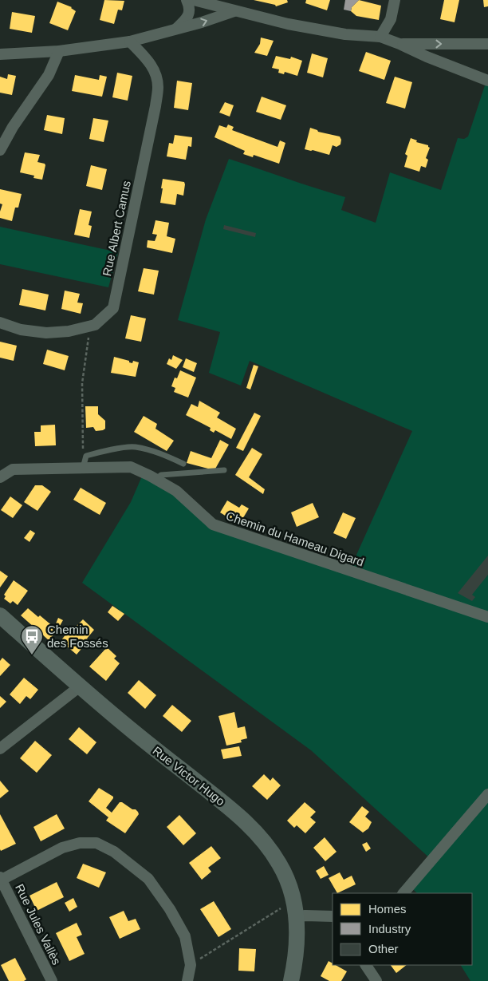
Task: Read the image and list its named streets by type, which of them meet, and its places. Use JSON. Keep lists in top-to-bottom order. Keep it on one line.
{"streets":{"main road":["Rue Victor Hugo"],"street":["Rue Albert Camus","Chemin du Hameau Digard","Rue Jules Vallès"]},"places":{"bus stop":["Chemin des Fossés"]},"legend":["Homes","Industry","Other"]}
